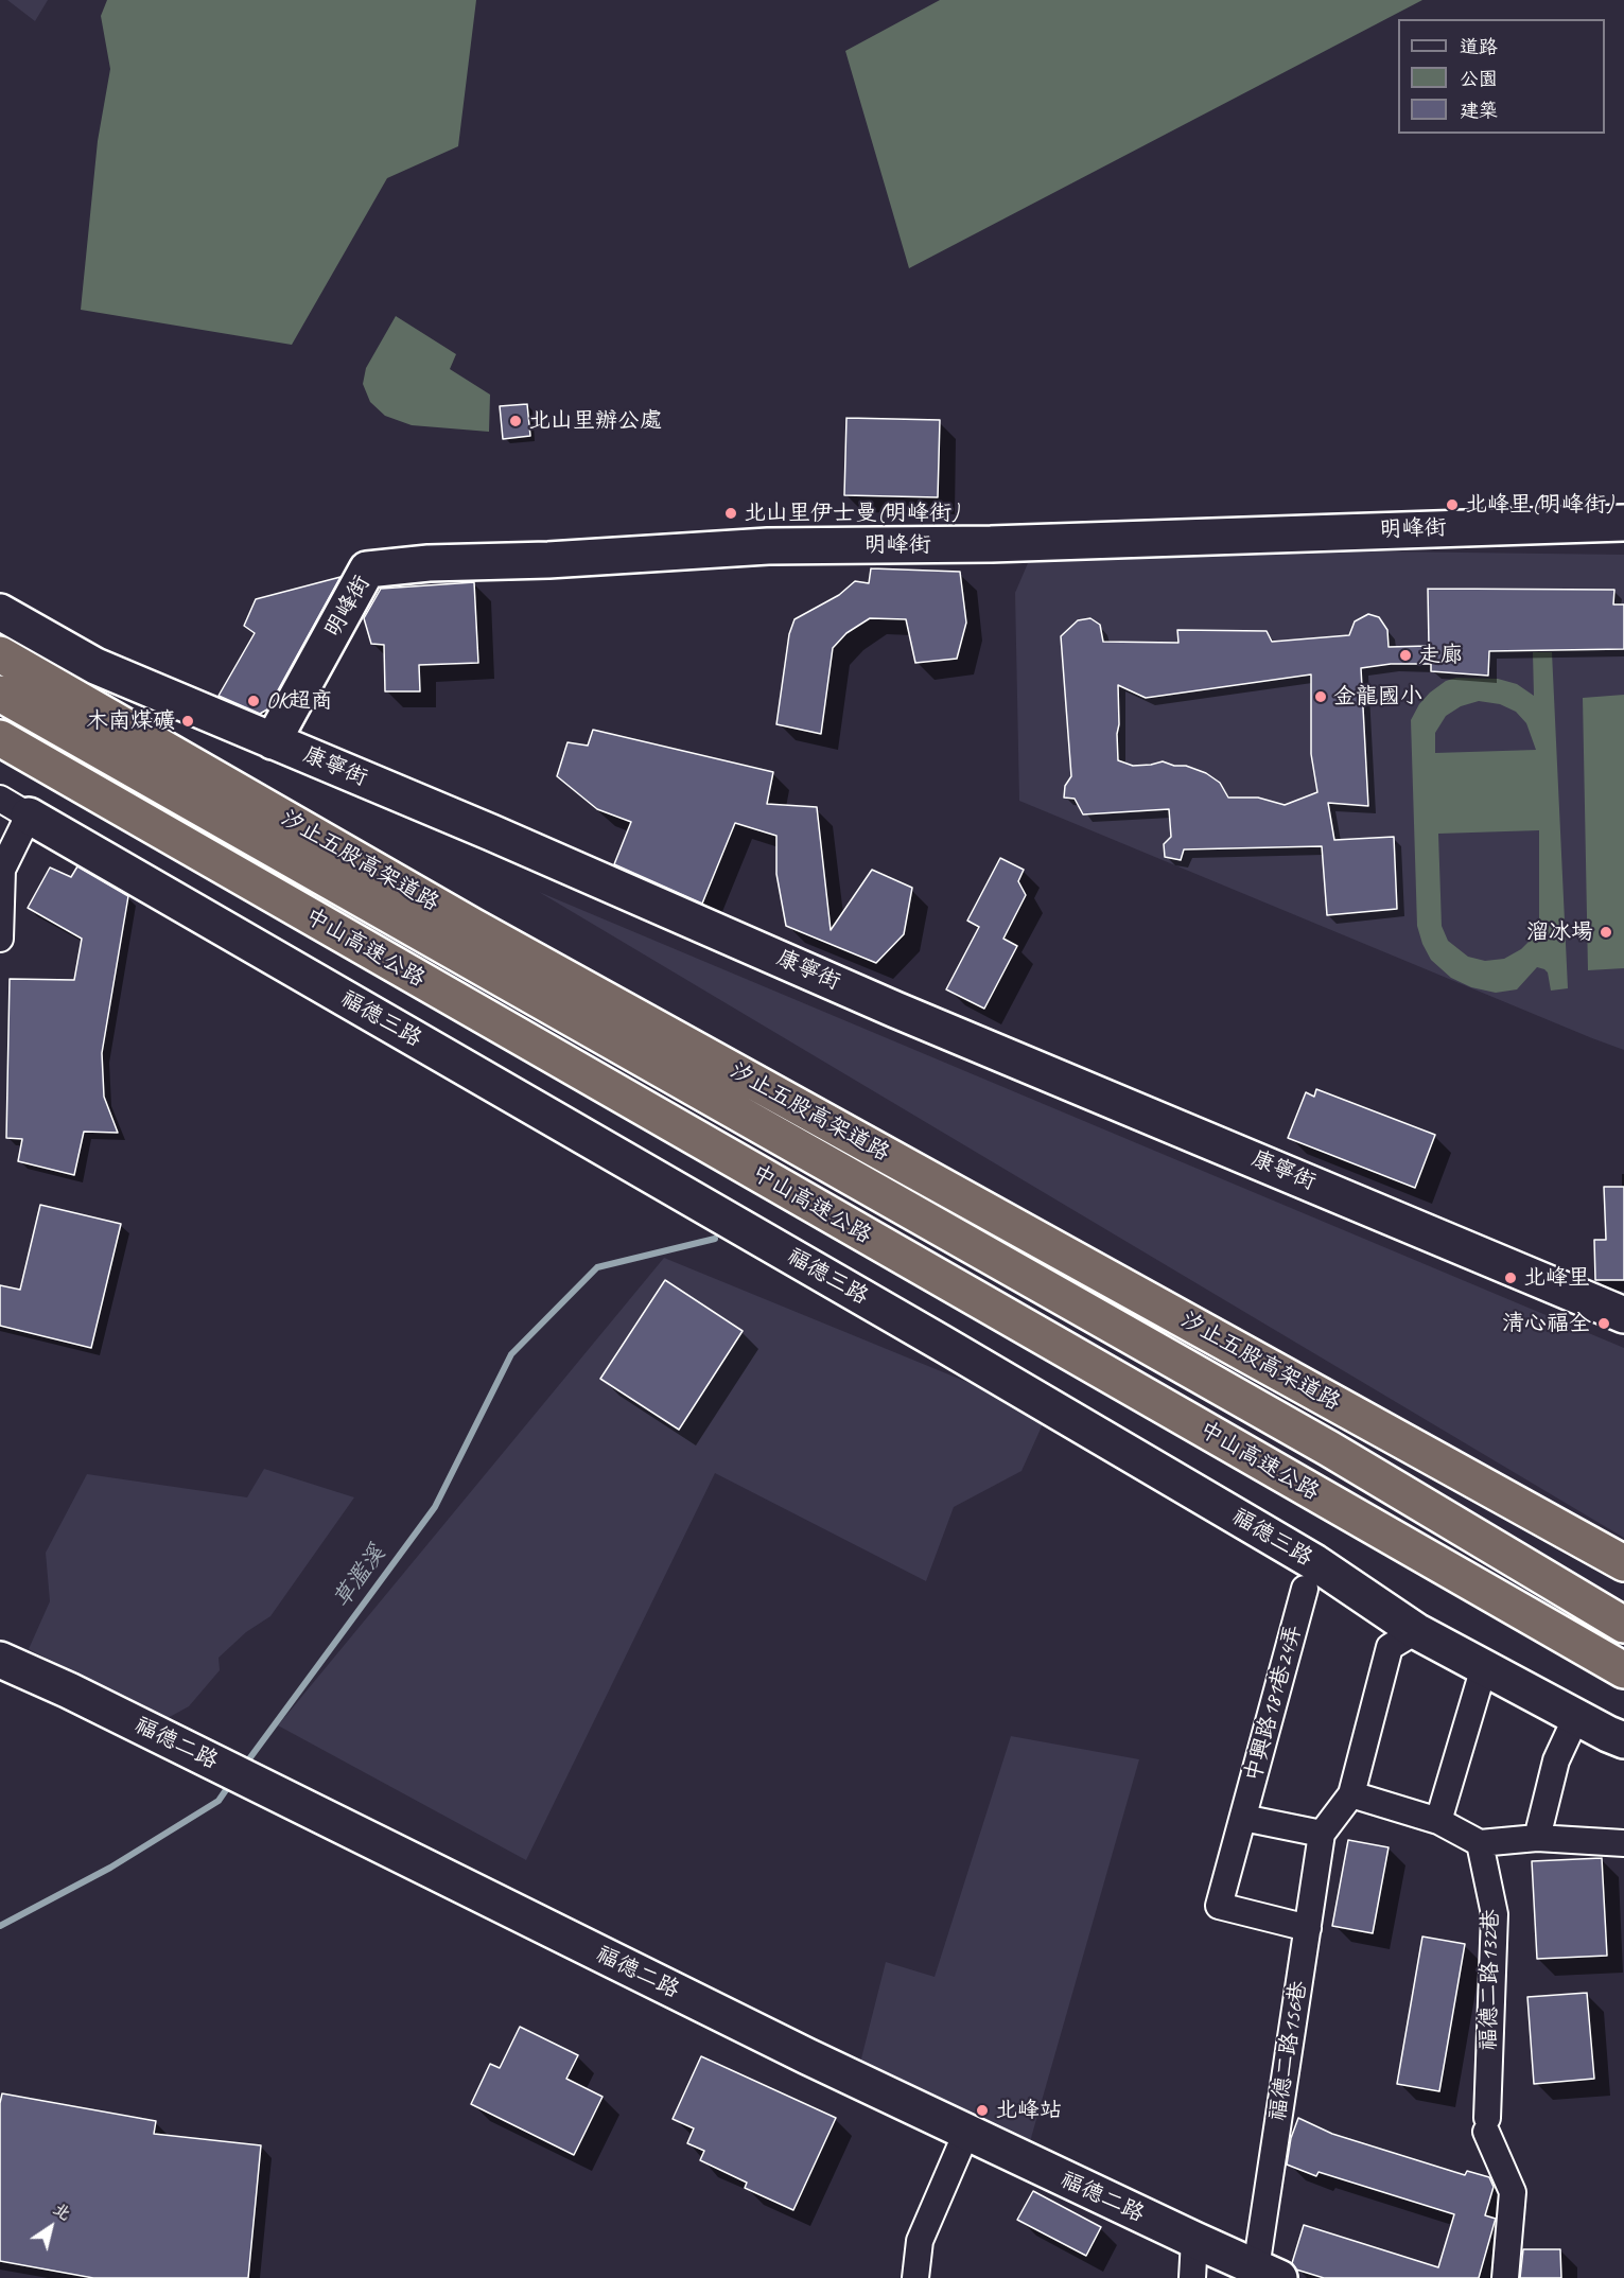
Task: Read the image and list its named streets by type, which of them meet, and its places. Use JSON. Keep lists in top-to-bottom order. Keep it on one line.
{"streets":{"highway":["汐止五股高架道路","中山高速公路"],"street":["明峰街","康寧街","福德三路","中興路181巷24弄","福德二路","福德二路132巷","福德二路156巷"]},"crossings":[["明峰街","康寧街"],["中興路181巷24弄","福德二路156巷"],["福德二路","福德二路156巷"]],"water":["草濫溪"],"places":["北山里辦公處","北峰里(明峰街)","北山里伊士曼(明峰街)","走廊","金龍國小","OK超商","木南煤礦","溜冰場","北峰里","清心福全","北峰站"],"legend":["道路","公園","建築"],"north":"top right"}
